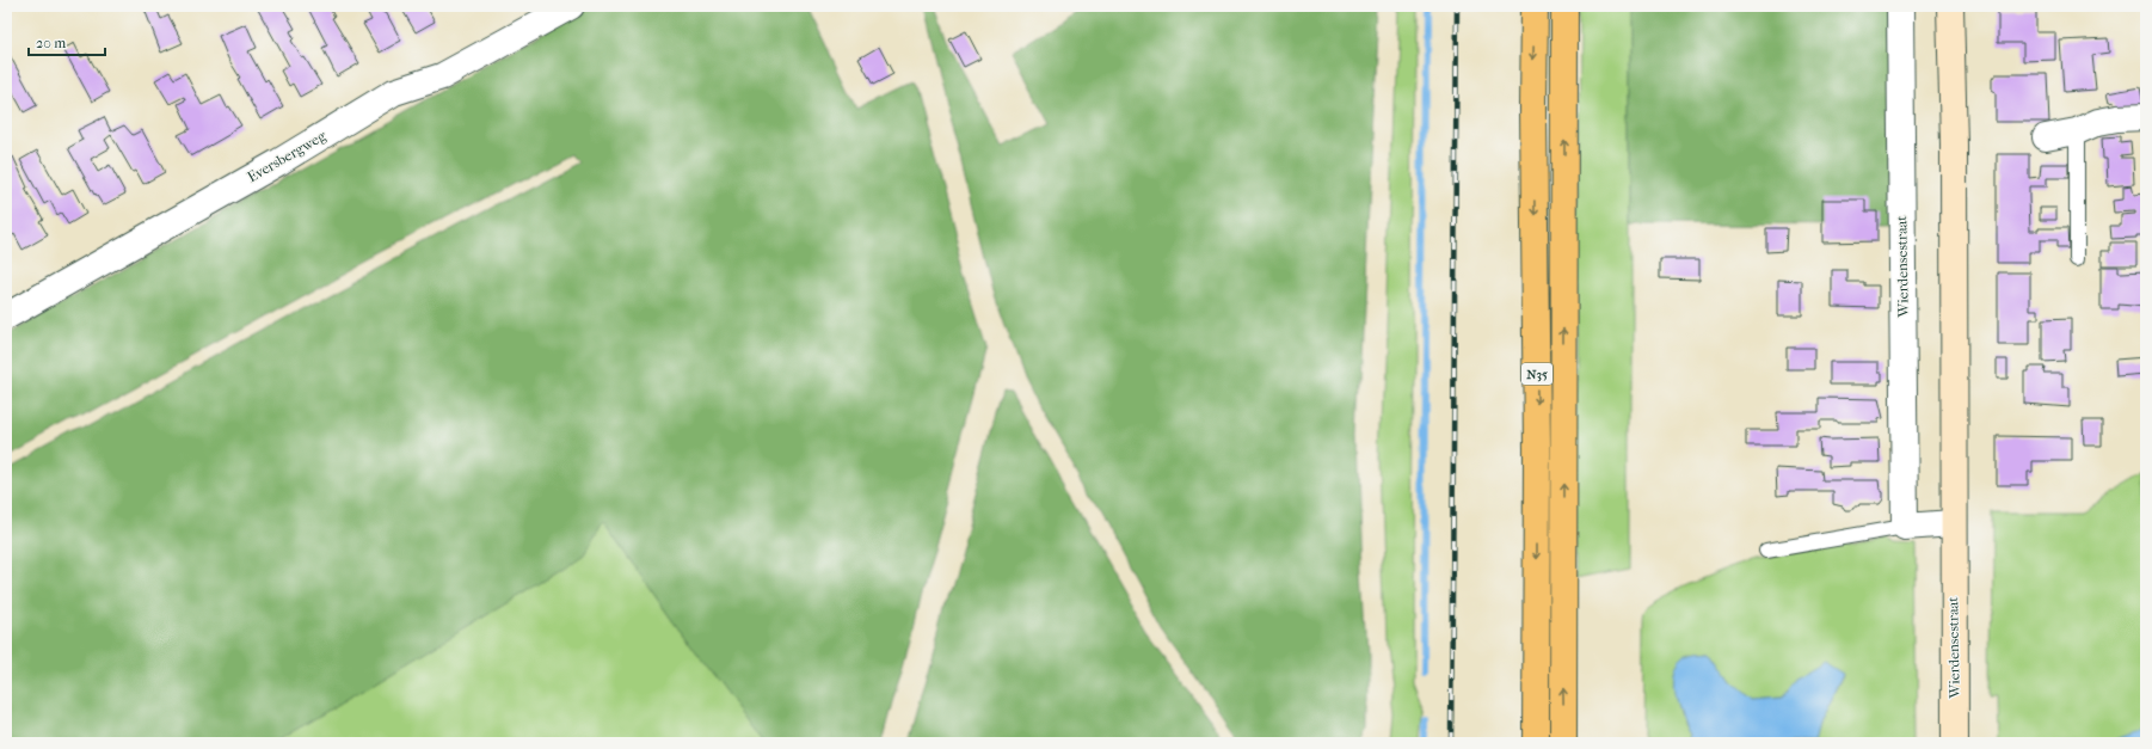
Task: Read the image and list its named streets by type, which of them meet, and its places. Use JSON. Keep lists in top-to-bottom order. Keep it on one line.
{"streets":{"main road":["N35"],"street":["Eversbergweg","Wierdensestraat"]},"scale_bar":"20 m"}
